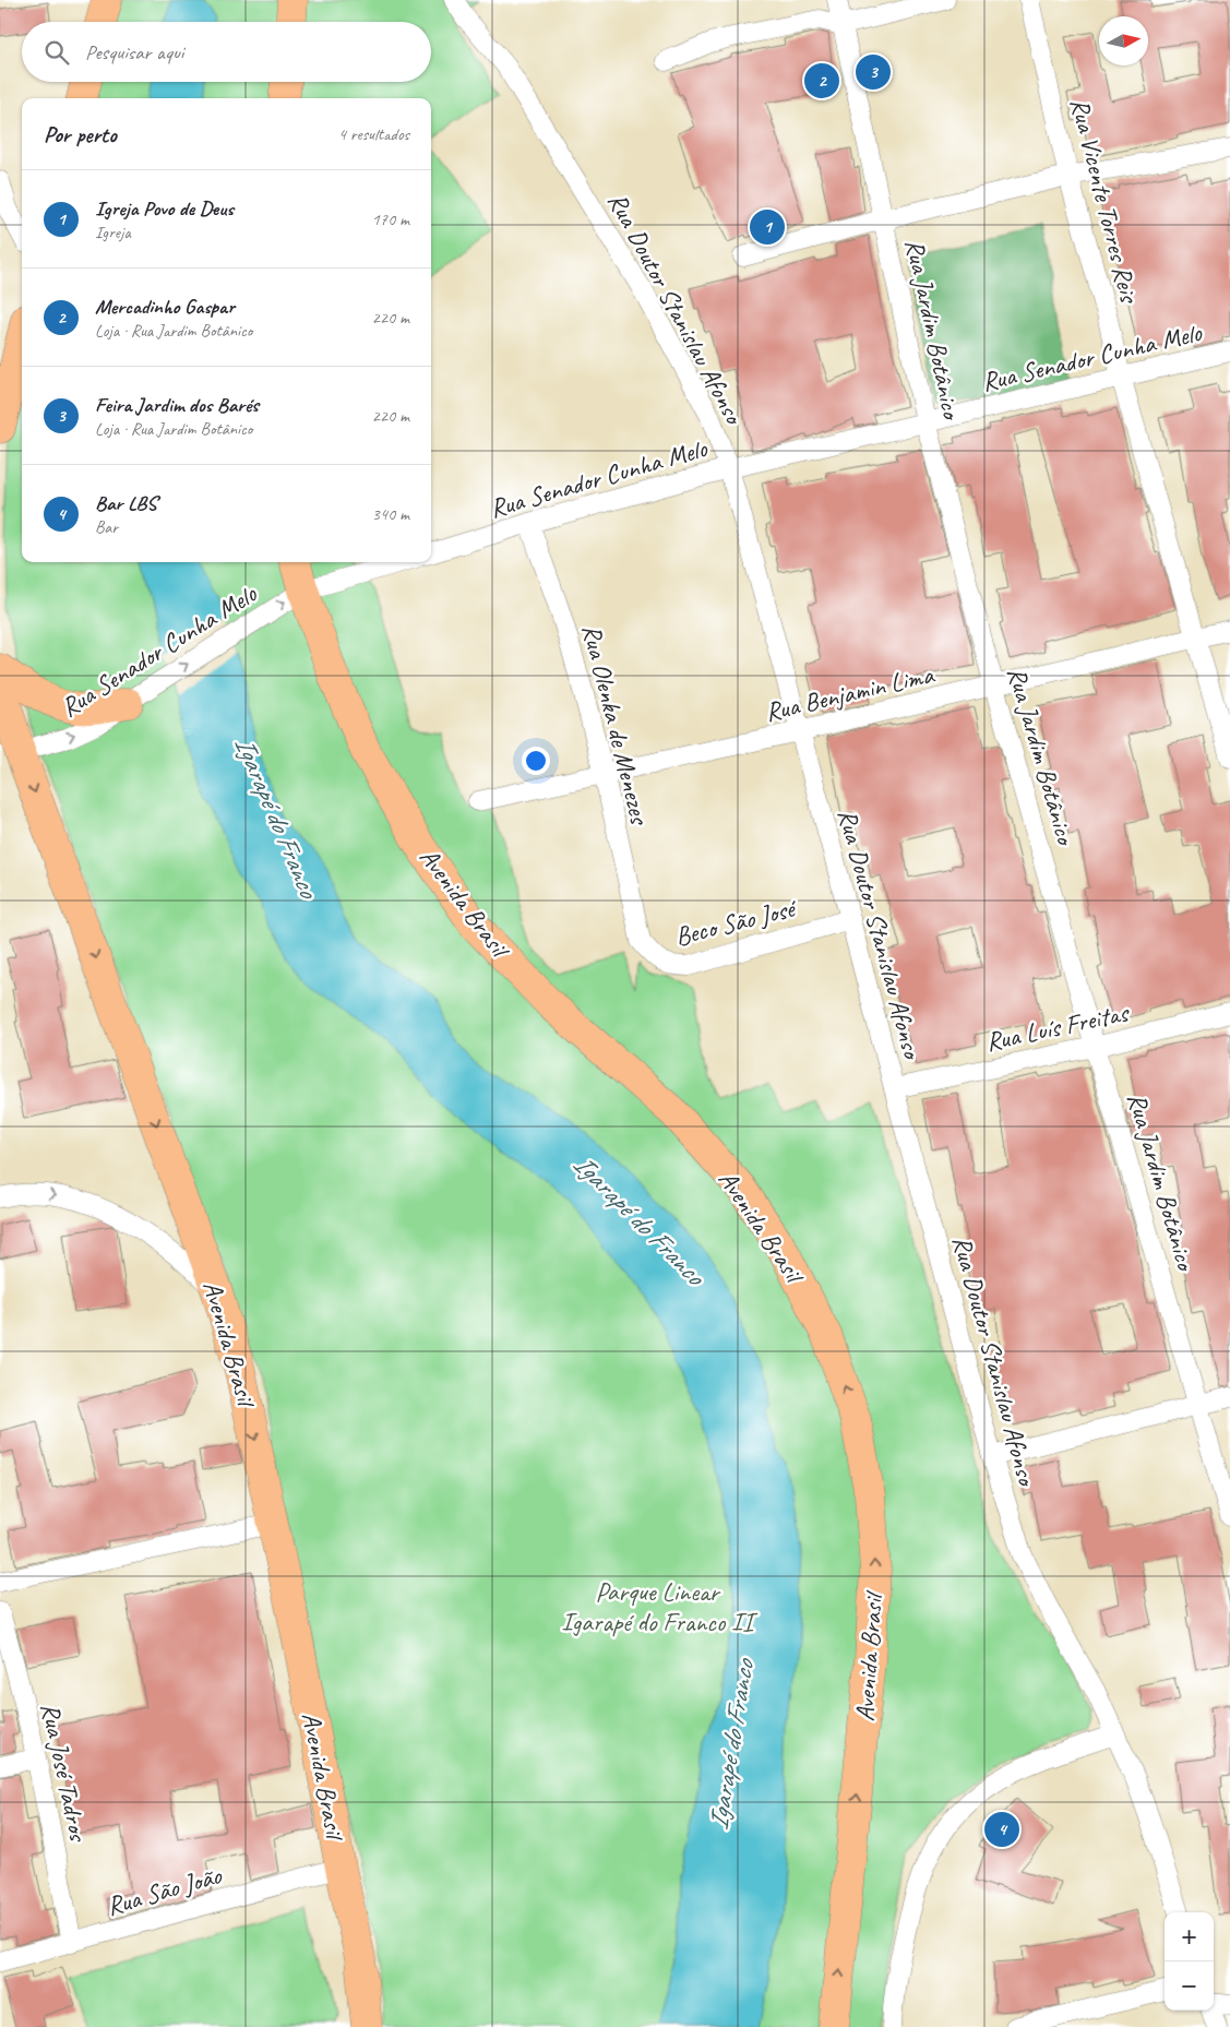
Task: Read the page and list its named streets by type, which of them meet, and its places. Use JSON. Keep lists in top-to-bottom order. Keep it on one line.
{"streets":{"highway":["Avenida Brasil"],"street":["Rua Vicente Torres Reis","Rua Doutor Stanislau Afonso","Rua Jardim Botânico","Rua Senador Cunha Melo","Rua Benjamin Lima","Rua Olenka de Menezes","Beco São José","Rua Luís Freitas","Rua José Tadros","Rua São João"]},"crossings":[["Rua Vicente Torres Reis","Rua Senador Cunha Melo"],["Rua Vicente Torres Reis","Rua Benjamin Lima"],["Rua Doutor Stanislau Afonso","Rua Senador Cunha Melo"],["Rua Doutor Stanislau Afonso","Rua Benjamin Lima"],["Rua Doutor Stanislau Afonso","Beco São José"],["Rua Doutor Stanislau Afonso","Rua Luís Freitas"],["Rua Jardim Botânico","Rua Senador Cunha Melo"],["Rua Jardim Botânico","Rua Benjamin Lima"],["Rua Jardim Botânico","Rua Luís Freitas"],["Rua Senador Cunha Melo","Rua Olenka de Menezes"],["Rua Senador Cunha Melo","Avenida Brasil"],["Rua Benjamin Lima","Rua Olenka de Menezes"],["Rua Olenka de Menezes","Beco São José"],["Avenida Brasil","Rua São João"],["Rua José Tadros","Rua São João"]],"water":["Igarapé do Franco"],"parks":["Parque Linear Igarapé do Franco II"],"north":"right","page":{"search":"Pesquisar aqui","pins":["3","2","1","4"],"heading":["Por perto","4 resultados"],"list":[{"mark":"1","name":"Igreja Povo de Deus","note":"Igreja","value":"170 m"},{"mark":"2","name":"Mercadinho Gaspar","note":"Loja · Rua Jardim Botânico","value":"220 m"},{"mark":"3","name":"Feira Jardim dos Barés","note":"Loja · Rua Jardim Botânico","value":"220 m"},{"mark":"4","name":"Bar LBS","note":"Bar","value":"340 m"}],"map_buttons":["+","−"]}}
